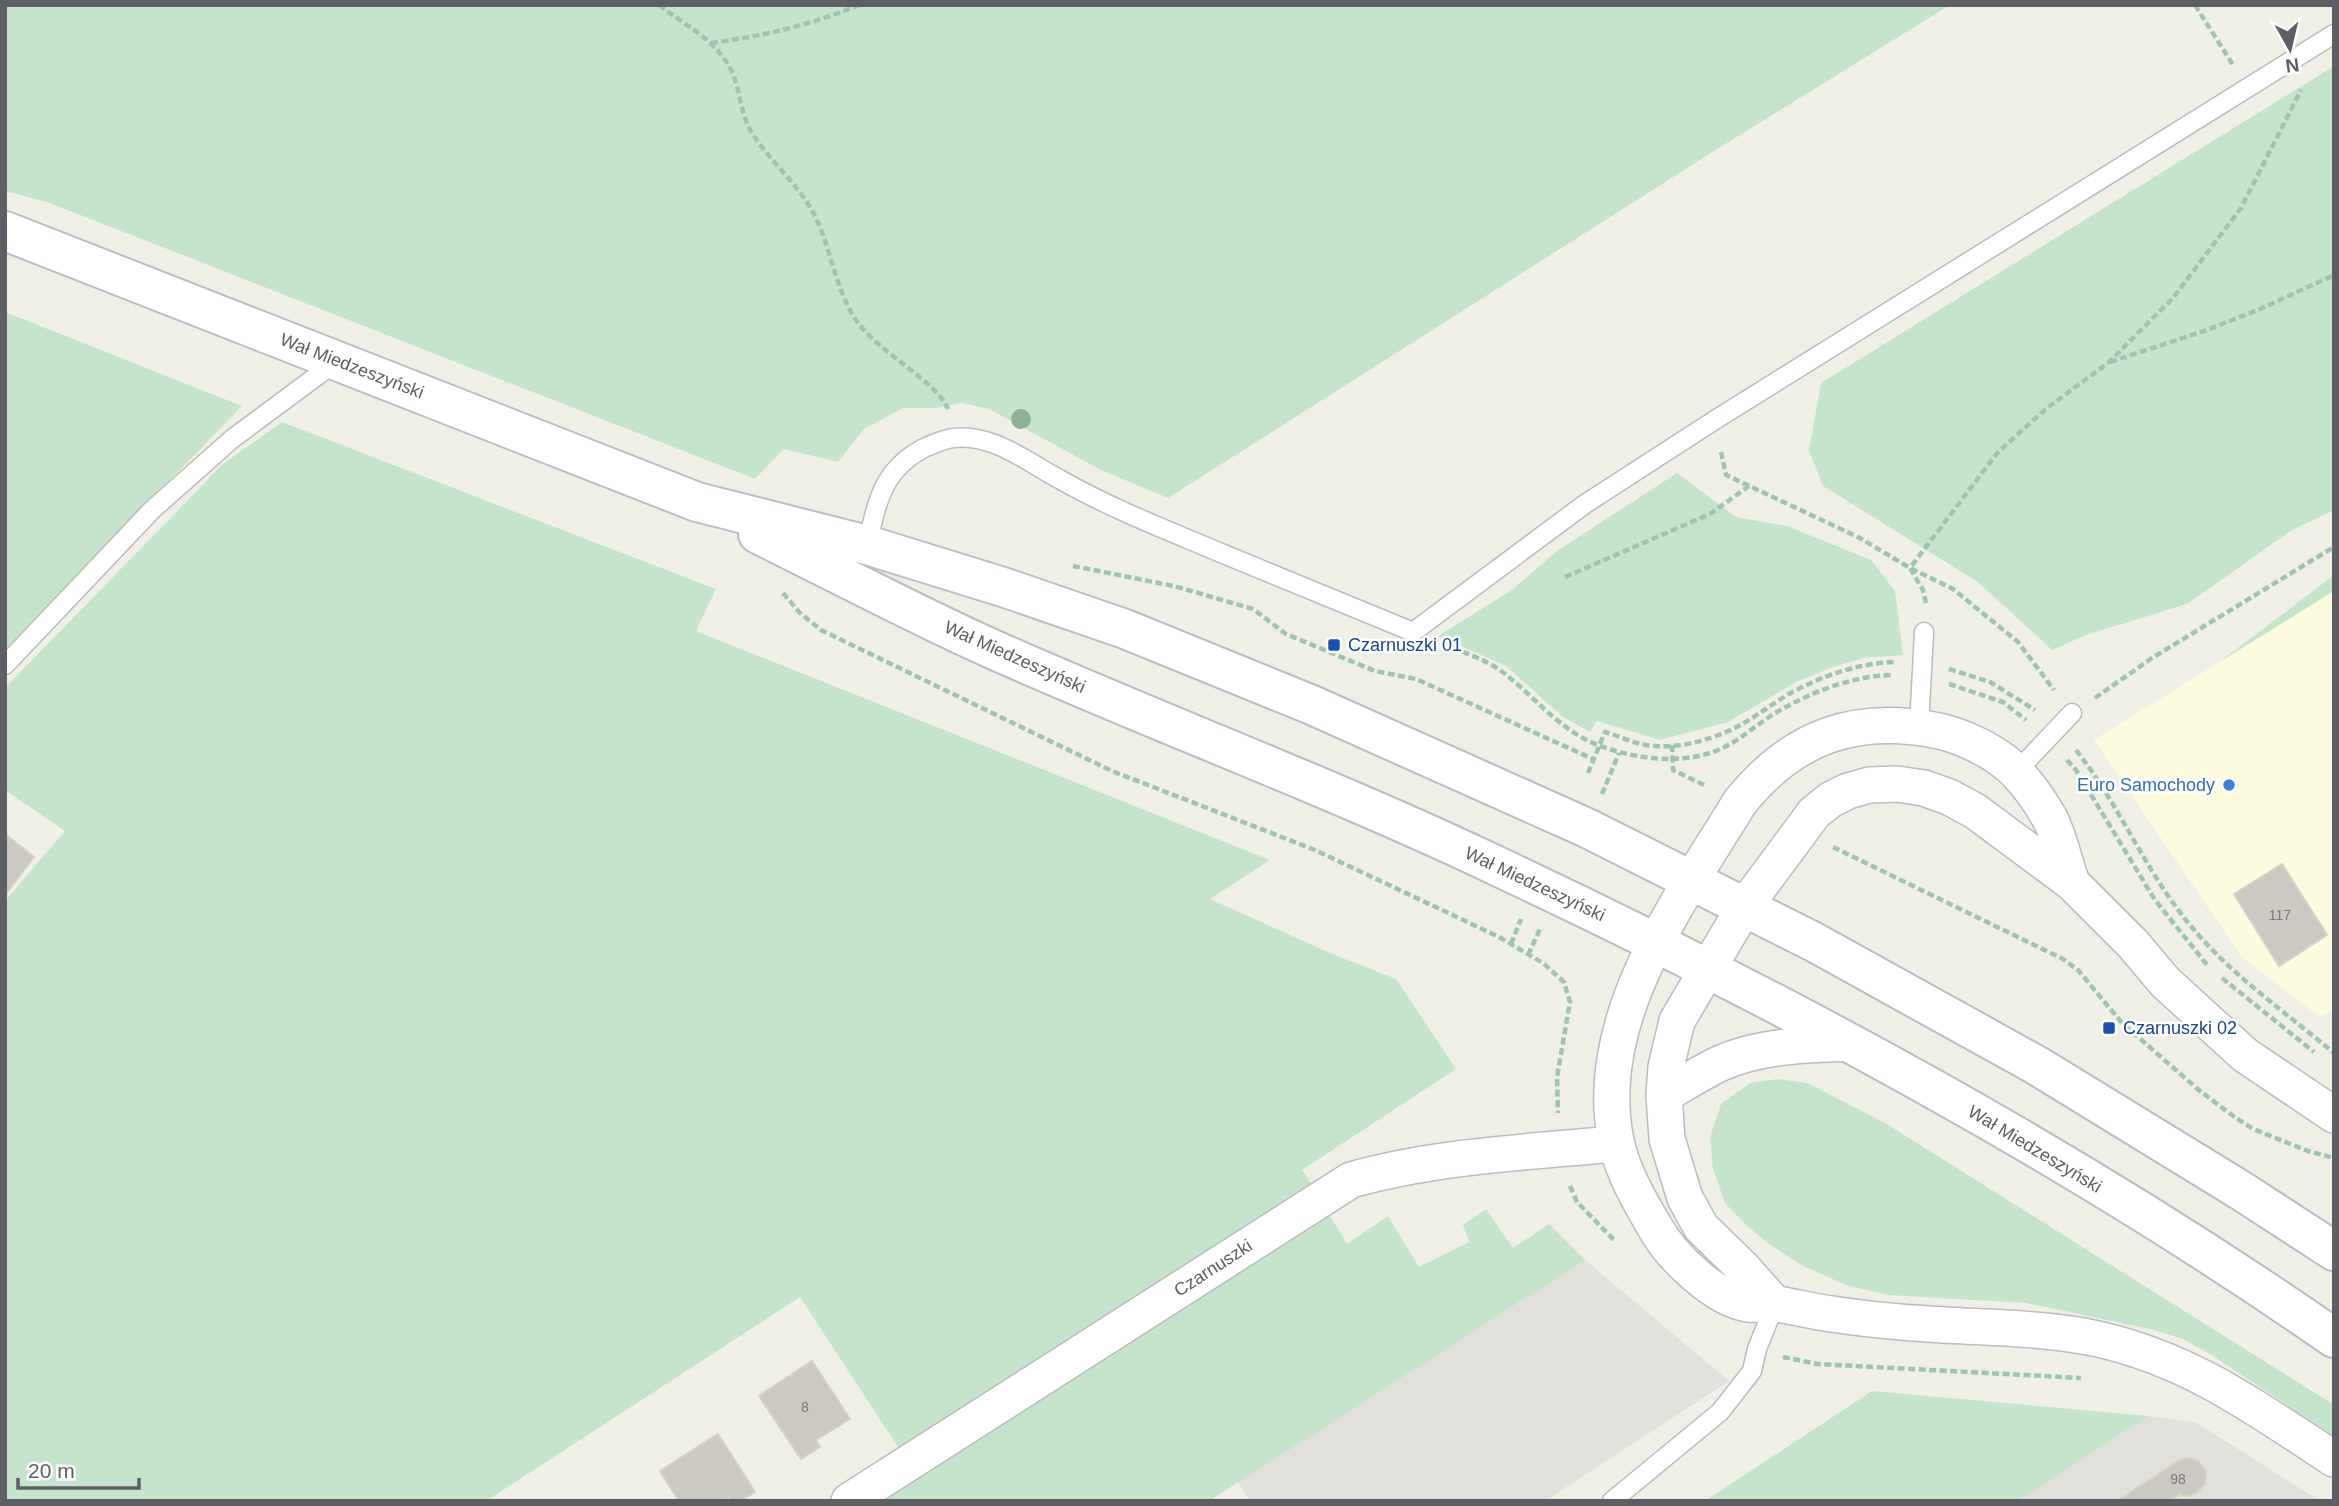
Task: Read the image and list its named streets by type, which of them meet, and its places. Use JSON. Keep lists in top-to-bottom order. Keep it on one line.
{"streets":{"main road":["Wał Miedzeszyński"],"street":["Czarnuszki"]},"places":{"transit":["Czarnuszki 01","Czarnuszki 02"],"other":["Euro Samochody"]},"house_numbers":["117","8","98"],"scale_bar":"20 m","north":"bottom"}
